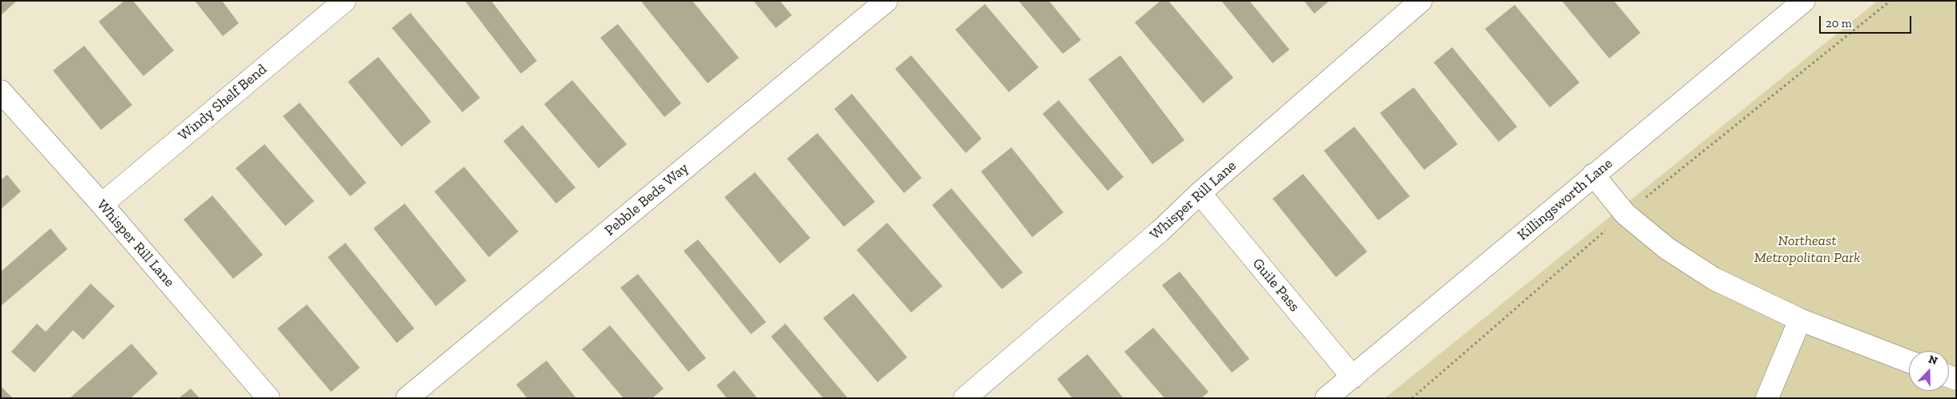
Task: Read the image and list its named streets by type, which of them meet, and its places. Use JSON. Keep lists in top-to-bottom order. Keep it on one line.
{"streets":{"street":["Windy Shelf Bend","Pebble Beds Way","Killingsworth Lane","Whisper Rill Lane","Guile Pass"]},"crossings":[["Windy Shelf Bend","Whisper Rill Lane"],["Killingsworth Lane","Guile Pass"],["Whisper Rill Lane","Guile Pass"]],"parks":["Northeast Metropolitan Park"],"scale_bar":"20 m","north":"top"}
